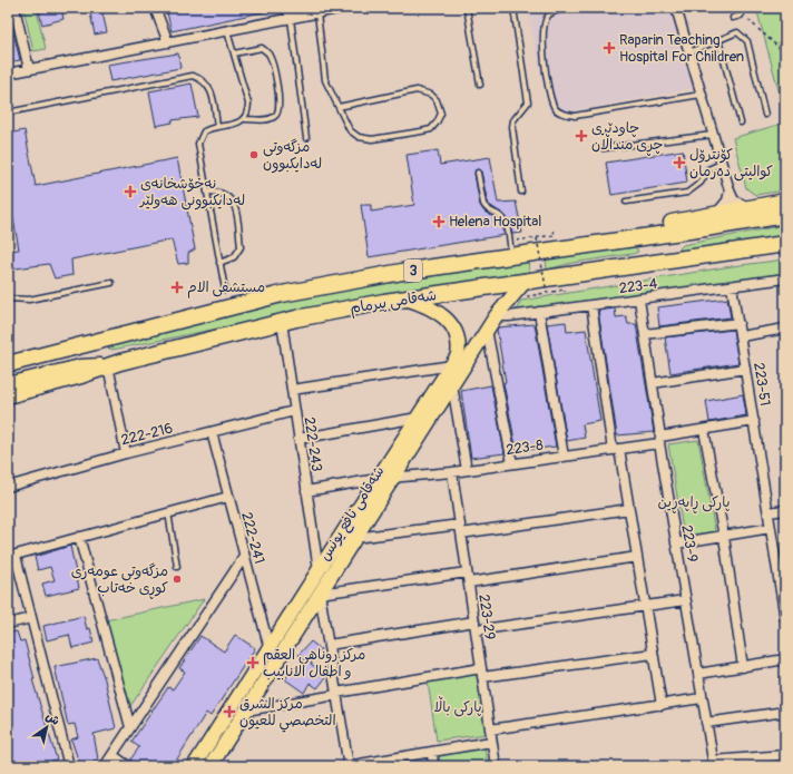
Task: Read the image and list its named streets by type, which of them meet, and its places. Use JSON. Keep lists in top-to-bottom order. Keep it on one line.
{"streets":{"highway":["3","شەقامی پیرمام"],"main road":["شەقامی نافع یونس"],"street":["223-4","223-51","222-216","222-243","223-8","222-241","223-9","223-29"]},"crossings":[["223-4","223-51"],["223-4","شەقامی نافع یونس"],["223-4","223-9"],["شەقامی پیرمام","222-243"],["شەقامی پیرمام","شەقامی نافع یونس"],["223-51","223-8"],["222-216","222-243"],["222-216","222-241"],["222-243","223-8"],["222-243","شەقامی نافع یونس"],["223-8","شەقامی نافع یونس"],["223-8","223-9"],["223-8","223-29"],["شەقامی نافع یونس","222-241"]],"parks":["پارکی ڕاپەڕین","پارکی باڵا"],"places":{"health":["Raparin Teaching Hospital For Children","چاودێری چڕی منداڵان","کۆنترۆل کوالیتی دەرمان","نەخۆشخانەی لەدایکبوونی هەولێر","Helena Hospital","مستشفى الام","مركز روناهي العقم و اطفال الانابيب","مركز الشرق التخصصي للعيون"],"other":["مزگەوتی لەدایکبوون","مزگەوتی عومەری کوڕی خەتاب"]},"north":"top right"}
